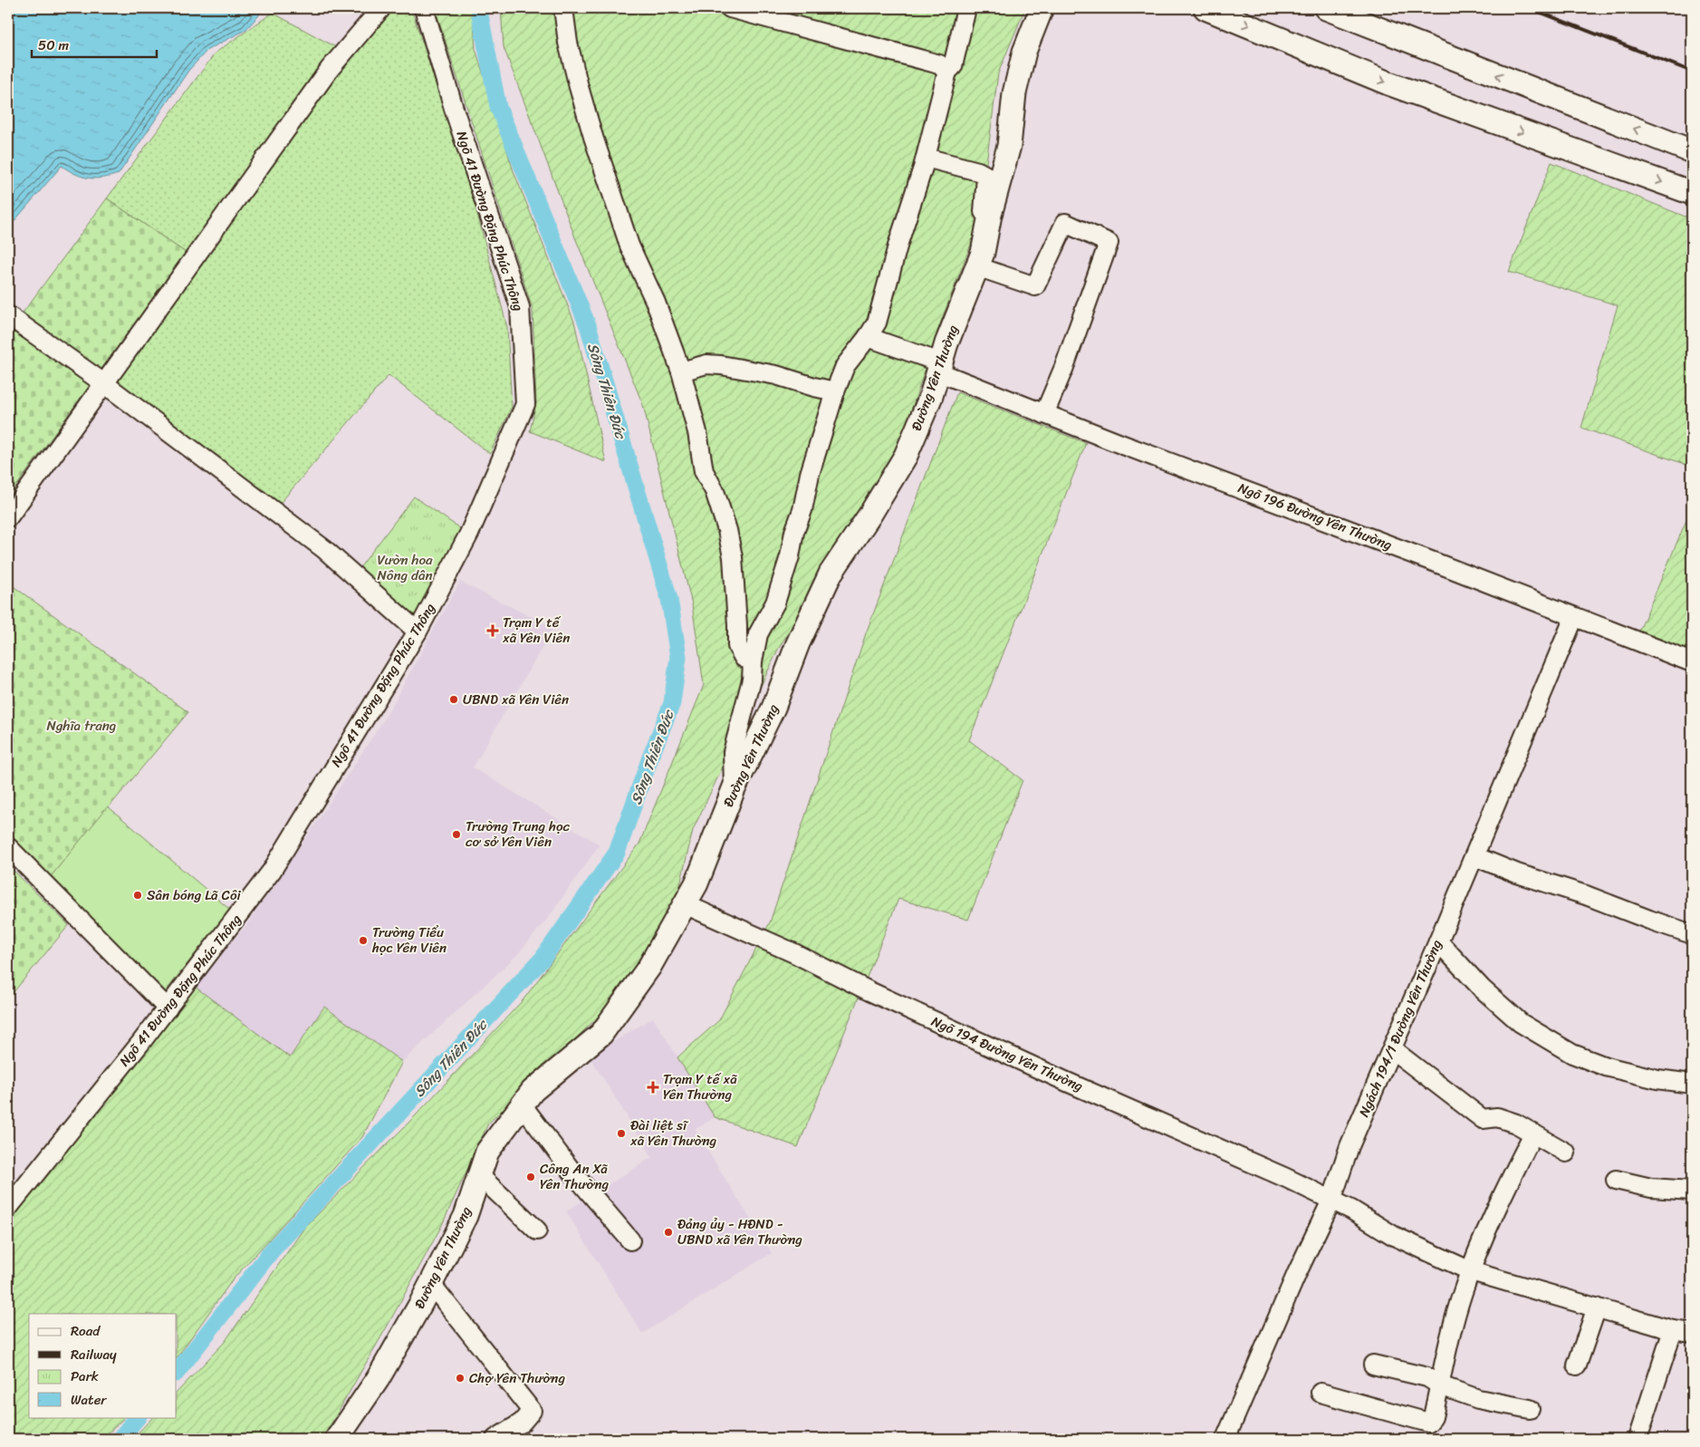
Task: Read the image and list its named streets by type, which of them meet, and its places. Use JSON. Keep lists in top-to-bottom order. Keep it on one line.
{"streets":{"main road":["Đường Yên Thường"],"street":["Ngõ 41 Đường Đặng Phúc Thông","Ngõ 196 Đường Yên Thường","Ngách 194/1 Đường Yên Thường","Ngõ 194 Đường Yên Thường"]},"crossings":[["Đường Yên Thường","Ngõ 196 Đường Yên Thường"],["Đường Yên Thường","Ngõ 194 Đường Yên Thường"],["Ngõ 196 Đường Yên Thường","Ngách 194/1 Đường Yên Thường"],["Ngách 194/1 Đường Yên Thường","Ngõ 194 Đường Yên Thường"]],"water":["Sông Thiên Đức"],"parks":["Vườn hoa Nông dân","Nghĩa trang"],"places":{"health":["Trạm Y tế xã Yên Viên","Trạm Y tế xã Yên Thường"],"other":["UBND xã Yên Viên","Trường Trung học cơ sở Yên Viên","Sân bóng Lã Côi","Trường Tiểu học Yên Viên","Đài liệt sĩ xã Yên Thường","Công An Xã Yên Thường","Đảng ủy - HĐND - UBND xã Yên Thường","Chợ Yên Thường"]},"legend":["Road","Railway","Park","Water"],"scale_bar":"50 m"}
